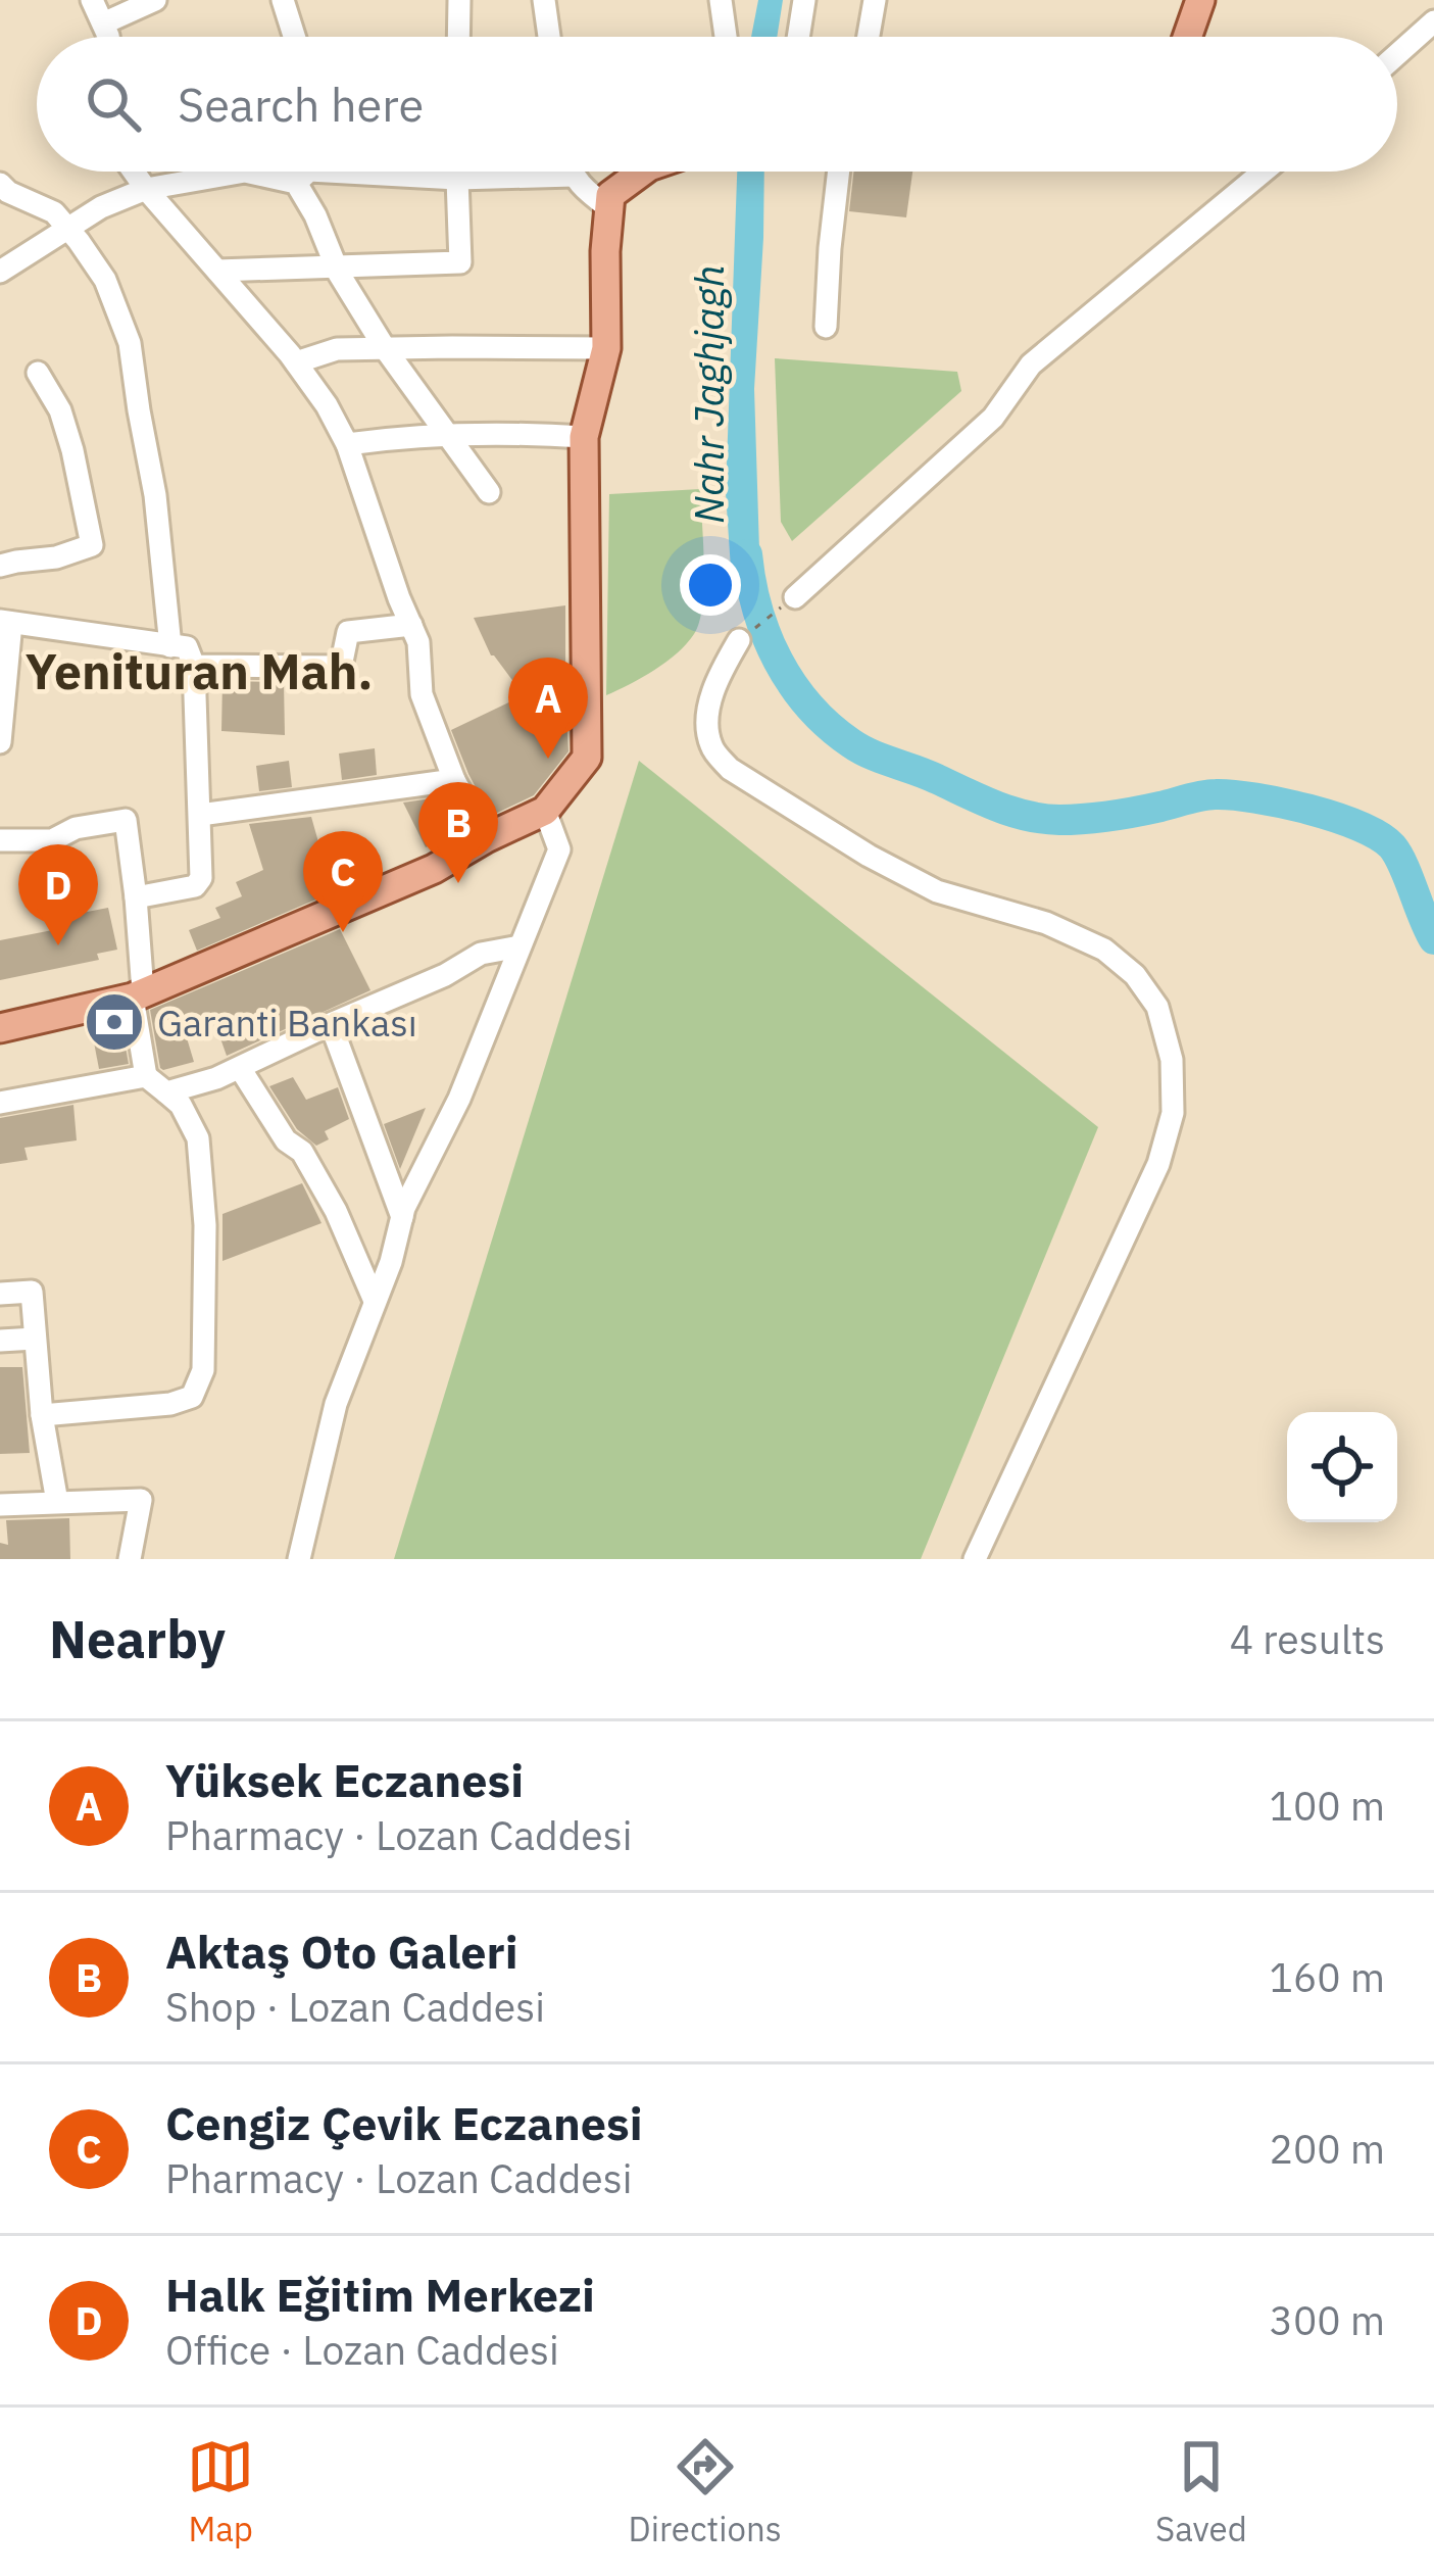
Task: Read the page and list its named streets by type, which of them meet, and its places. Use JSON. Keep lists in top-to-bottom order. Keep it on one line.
{"districts":["Yenituran Mah."],"water":["Nahr Jaghjagh"],"places":{"bank":["Garanti Bankası"]},"page":{"search":"Search here","pins":["A","B","C","D"],"heading":["Nearby","4 results"],"list":[{"mark":"A","name":"Yüksek Eczanesi","note":"Pharmacy · Lozan Caddesi","value":"100 m"},{"mark":"B","name":"Aktaş Oto Galeri","note":"Shop · Lozan Caddesi","value":"160 m"},{"mark":"C","name":"Cengiz Çevik Eczanesi","note":"Pharmacy · Lozan Caddesi","value":"200 m"},{"mark":"D","name":"Halk Eğitim Merkezi","note":"Office · Lozan Caddesi","value":"300 m"}],"nav":["Map","Directions","Saved"]}}
